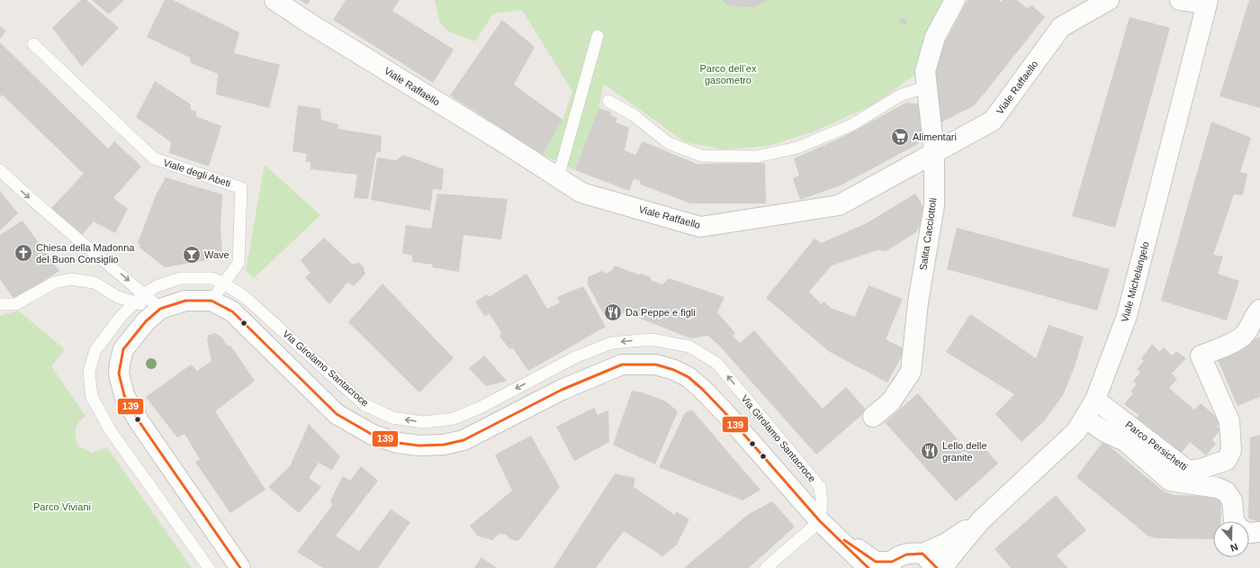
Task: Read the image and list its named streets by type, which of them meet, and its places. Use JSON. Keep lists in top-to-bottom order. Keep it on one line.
{"streets":{"street":["Viale Raffaello","Salita Cacciottoli","Viale Michelangelo","Parco Persichetti"],"lane":["Viale degli Abeti","Via Girolamo Santacroce"]},"crossings":[["Viale Raffaello","Salita Cacciottoli"],["Viale degli Abeti","Via Girolamo Santacroce"],["Viale Michelangelo","Parco Persichetti"]],"one_way":["Via Girolamo Santacroce"],"parks":["Parco dell’ex gasometro","Parco Viviani"],"places":{"supermarket":["Alimentari"],"church":["Chiesa della Madonna del Buon Consiglio"],"bar":["Wave"],"restaurant":["Da Peppe e figli","Lello delle granite"]},"lines":["transit line 139"],"north":"bottom"}
